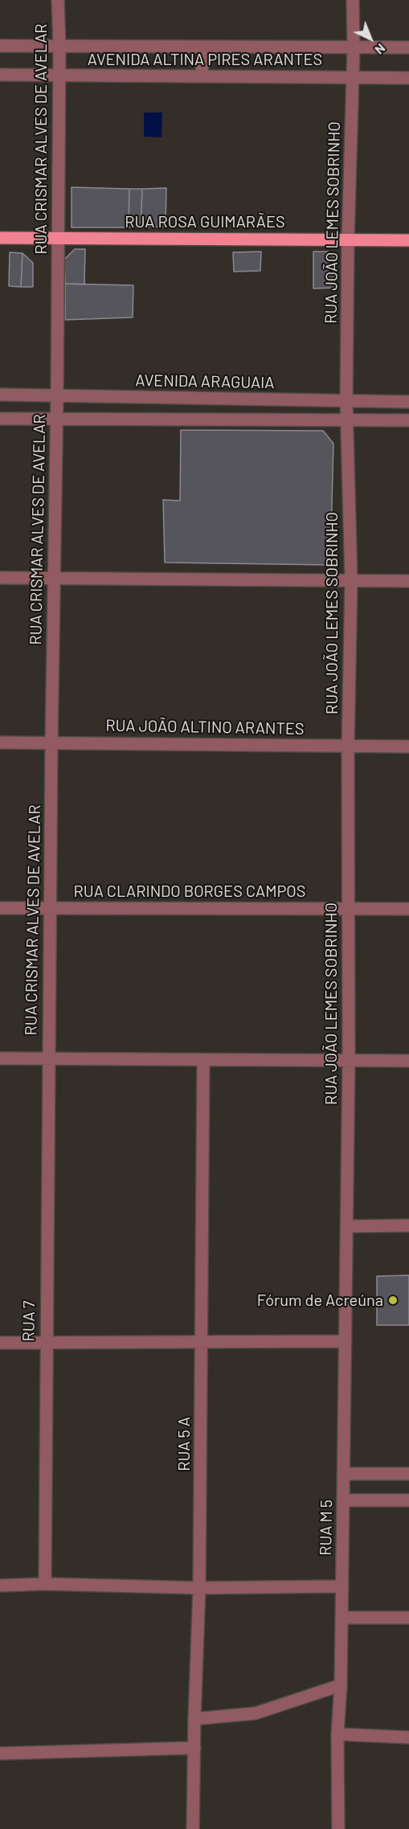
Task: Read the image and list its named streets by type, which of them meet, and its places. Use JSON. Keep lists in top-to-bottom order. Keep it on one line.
{"streets":{"main road":["RUA ROSA GUIMARÃES"],"street":["AVENIDA ALTINA PIRES ARANTES","RUA CRISMAR ALVES DE AVELAR","RUA JOÃO LEMES SOBRINHO","AVENIDA ARAGUAIA","RUA JOÃO ALTINO ARANTES","RUA CLARINDO BORGES CAMPOS","RUA 7","RUA 5 A","RUA M 5"]},"crossings":[["AVENIDA ALTINA PIRES ARANTES","RUA CRISMAR ALVES DE AVELAR"],["AVENIDA ALTINA PIRES ARANTES","RUA JOÃO LEMES SOBRINHO"],["RUA CRISMAR ALVES DE AVELAR","RUA ROSA GUIMARÃES"],["RUA CRISMAR ALVES DE AVELAR","AVENIDA ARAGUAIA"],["RUA CRISMAR ALVES DE AVELAR","RUA JOÃO ALTINO ARANTES"],["RUA CRISMAR ALVES DE AVELAR","RUA CLARINDO BORGES CAMPOS"],["RUA CRISMAR ALVES DE AVELAR","RUA 7"],["RUA ROSA GUIMARÃES","RUA JOÃO LEMES SOBRINHO"],["RUA JOÃO LEMES SOBRINHO","AVENIDA ARAGUAIA"],["RUA JOÃO LEMES SOBRINHO","RUA JOÃO ALTINO ARANTES"],["RUA JOÃO LEMES SOBRINHO","RUA CLARINDO BORGES CAMPOS"],["RUA JOÃO LEMES SOBRINHO","RUA M 5"]],"places":["Fórum de Acreúna"],"north":"bottom right"}
